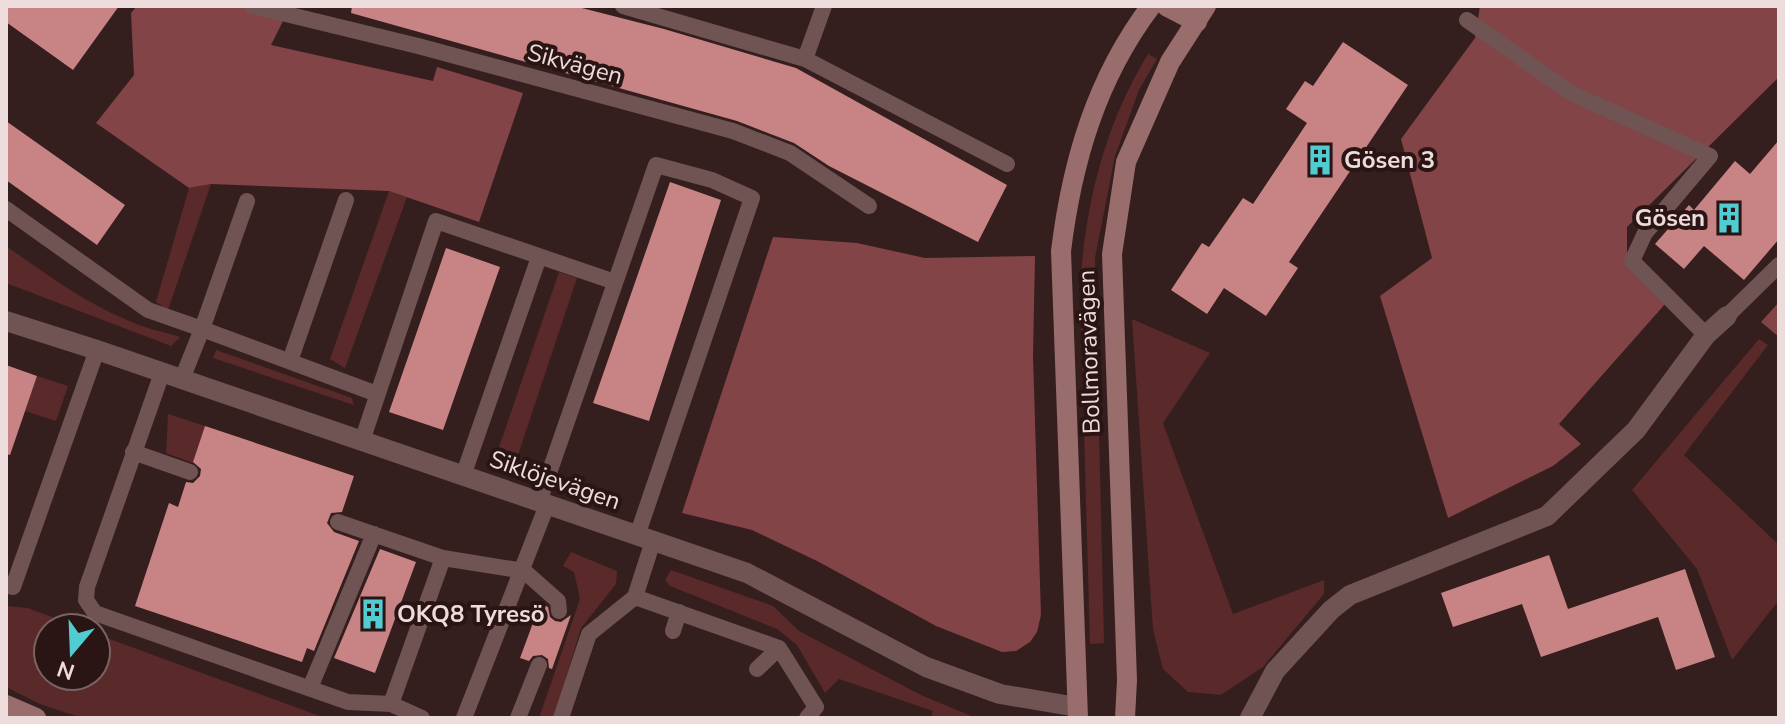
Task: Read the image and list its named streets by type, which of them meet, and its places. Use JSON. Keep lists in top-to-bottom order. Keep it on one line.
{"streets":{"street":["Bollmoravägen","Siklöjevägen"],"lane":["Sikvägen"]},"crossings":[["Bollmoravägen","Siklöjevägen"]],"places":{"building":["Gösen 3","Gösen","OKQ8 Tyresö"]},"north":"bottom"}
